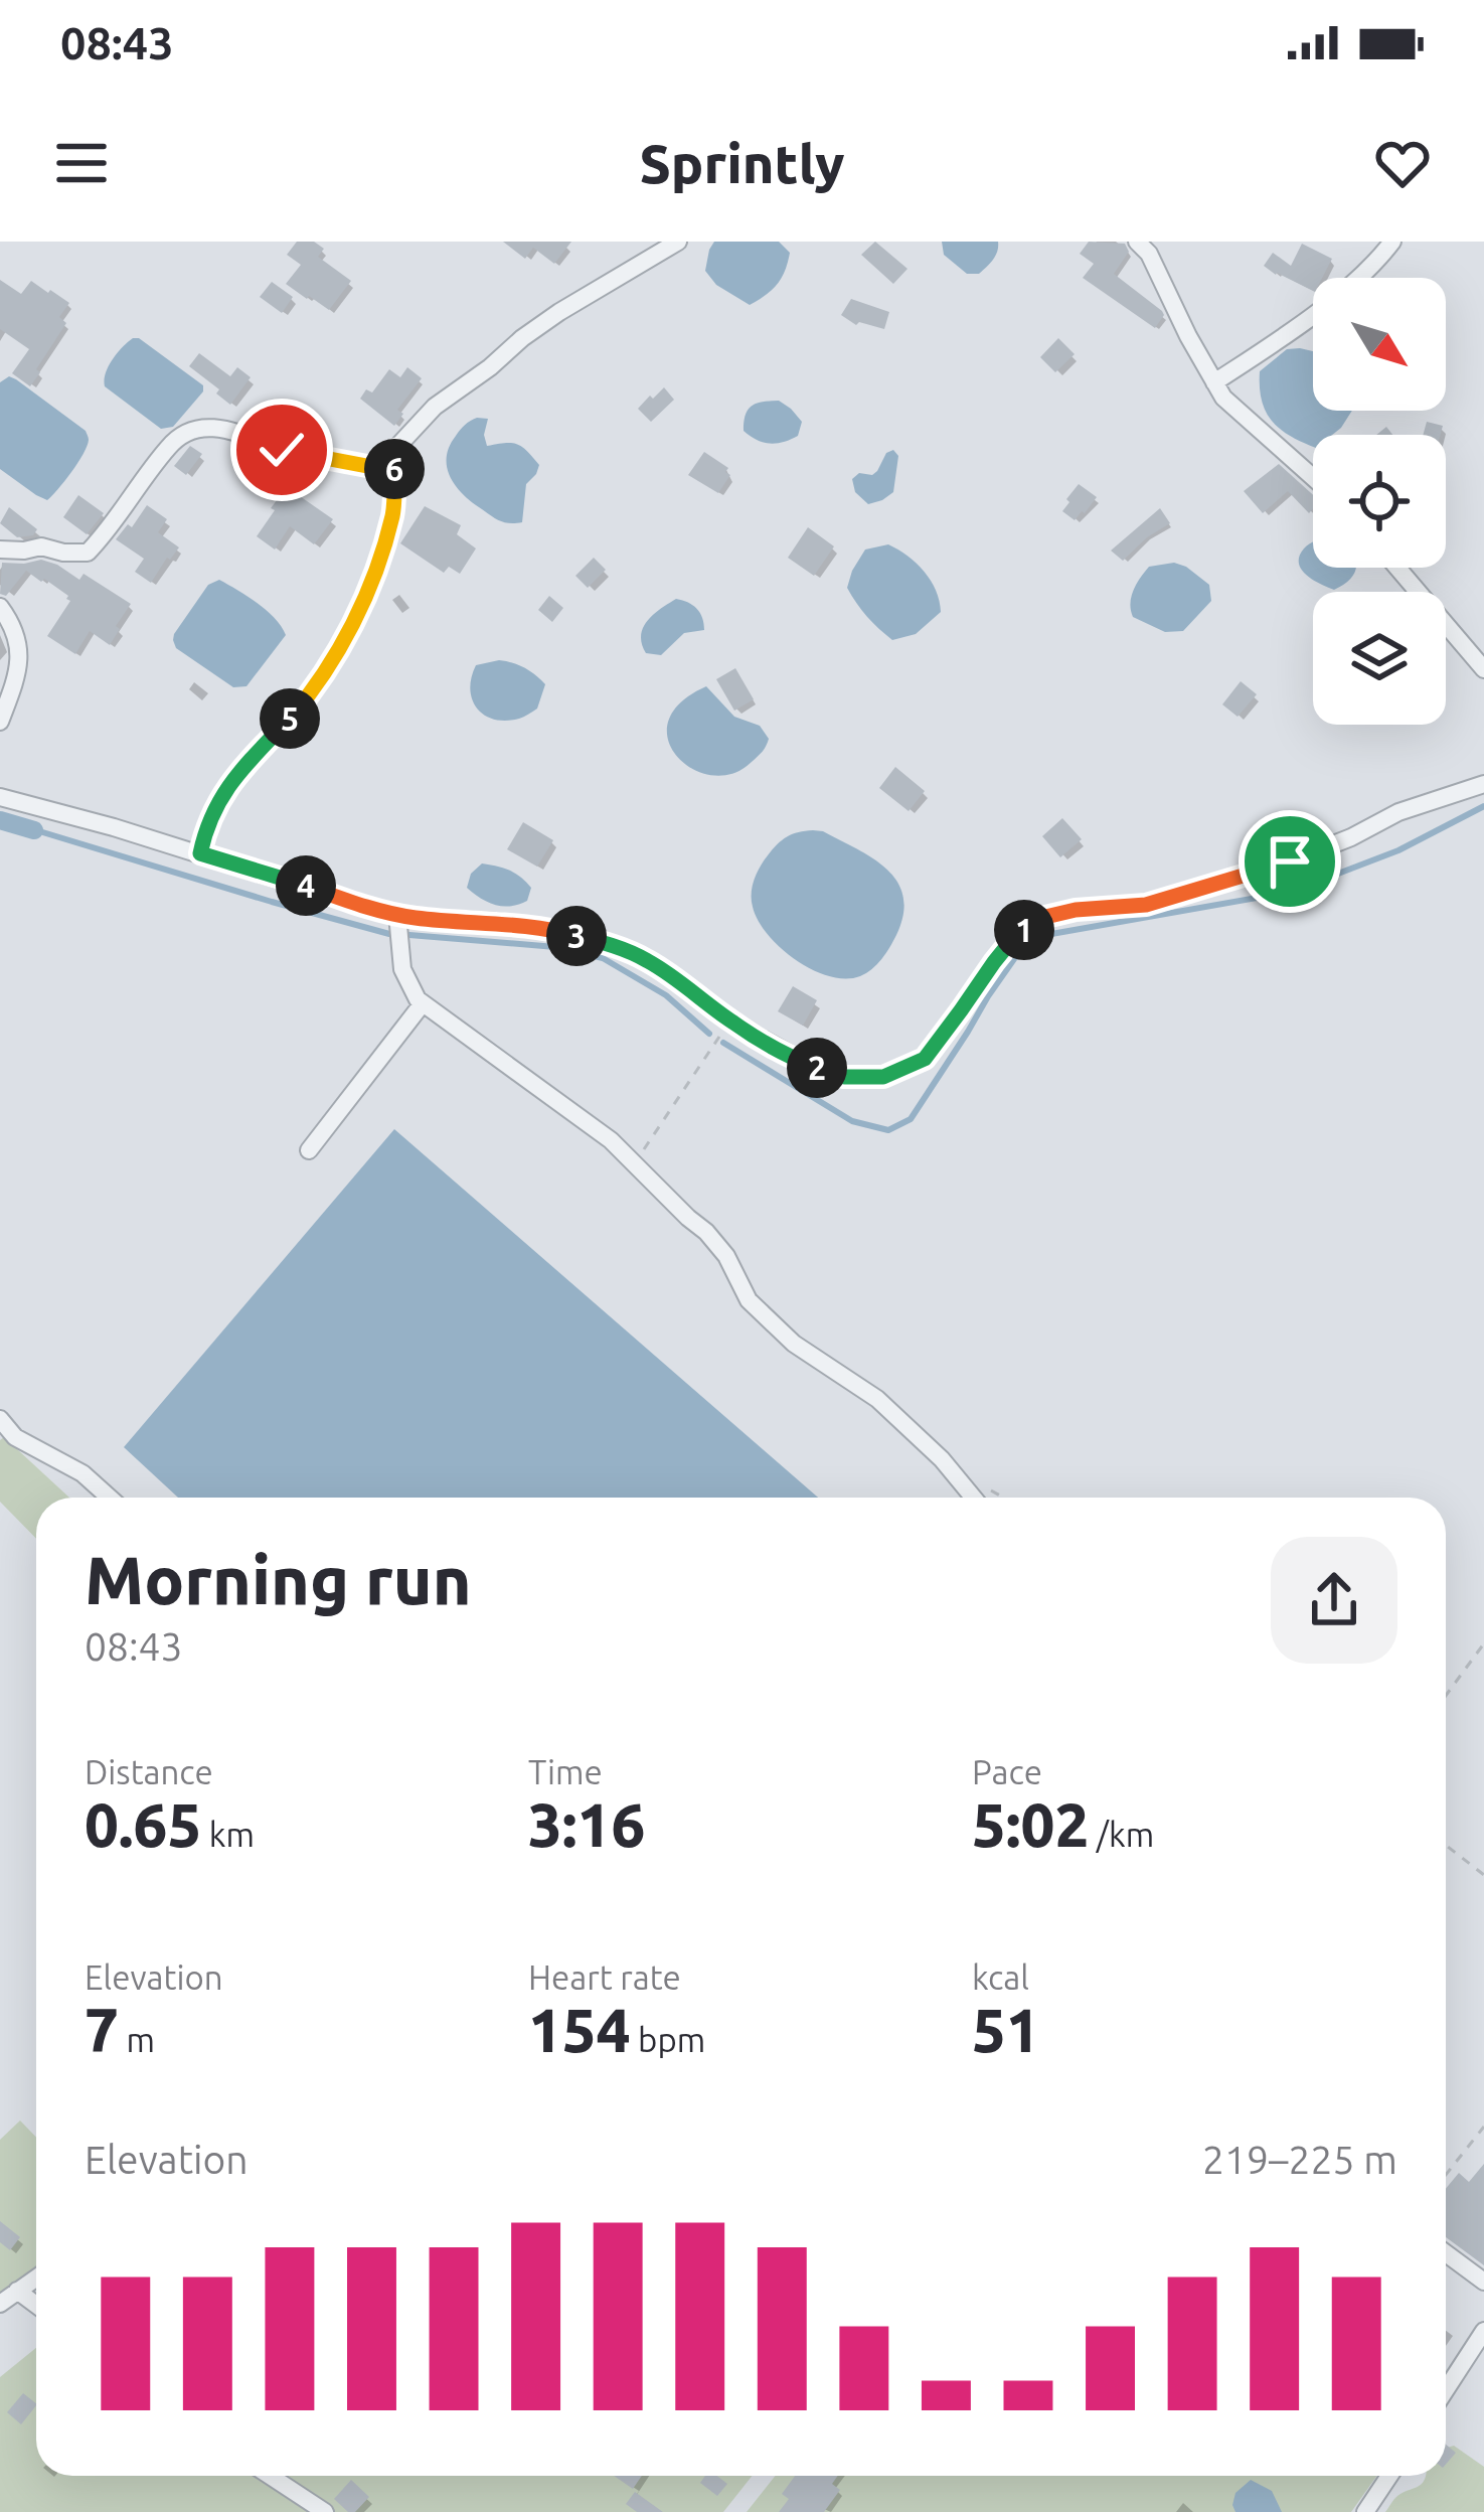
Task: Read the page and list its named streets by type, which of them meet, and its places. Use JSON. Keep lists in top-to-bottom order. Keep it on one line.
{"north":"bottom right","page":{"status":"08:43","header":"Sprintly","pins":["6","5","4","1","3","2"],"heading":["Morning run","08:43"],"stats":[["Distance","0.65 km"],["Time","3:16"],["Pace","5:02 /km"],["Elevation","7 m"],["Heart rate","154 bpm"],["kcal","51"]],"chart":["Elevation","219–225 m"]}}
